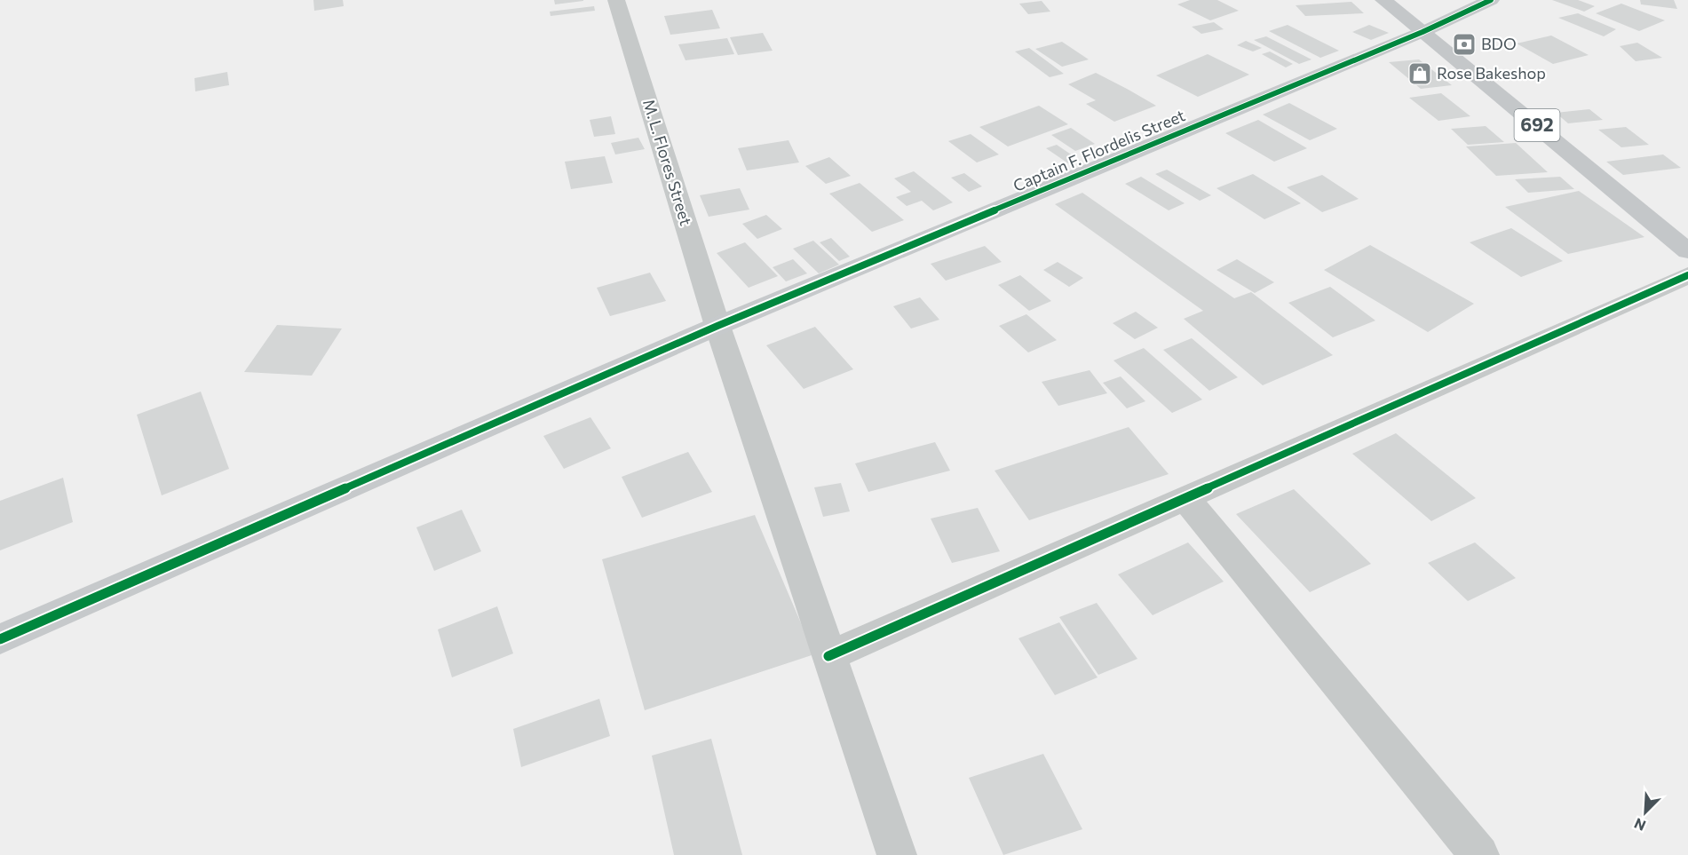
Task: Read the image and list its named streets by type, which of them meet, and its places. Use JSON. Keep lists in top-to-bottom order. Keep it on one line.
{"streets":{"main road":["692"],"street":["Captain F. Flordelis Street","M. L. Flores Street"]},"crossings":[["692","Captain F. Flordelis Street"],["Captain F. Flordelis Street","M. L. Flores Street"]],"places":{"bank":["BDO"],"shop":["Rose Bakeshop"]},"north":"bottom left"}
